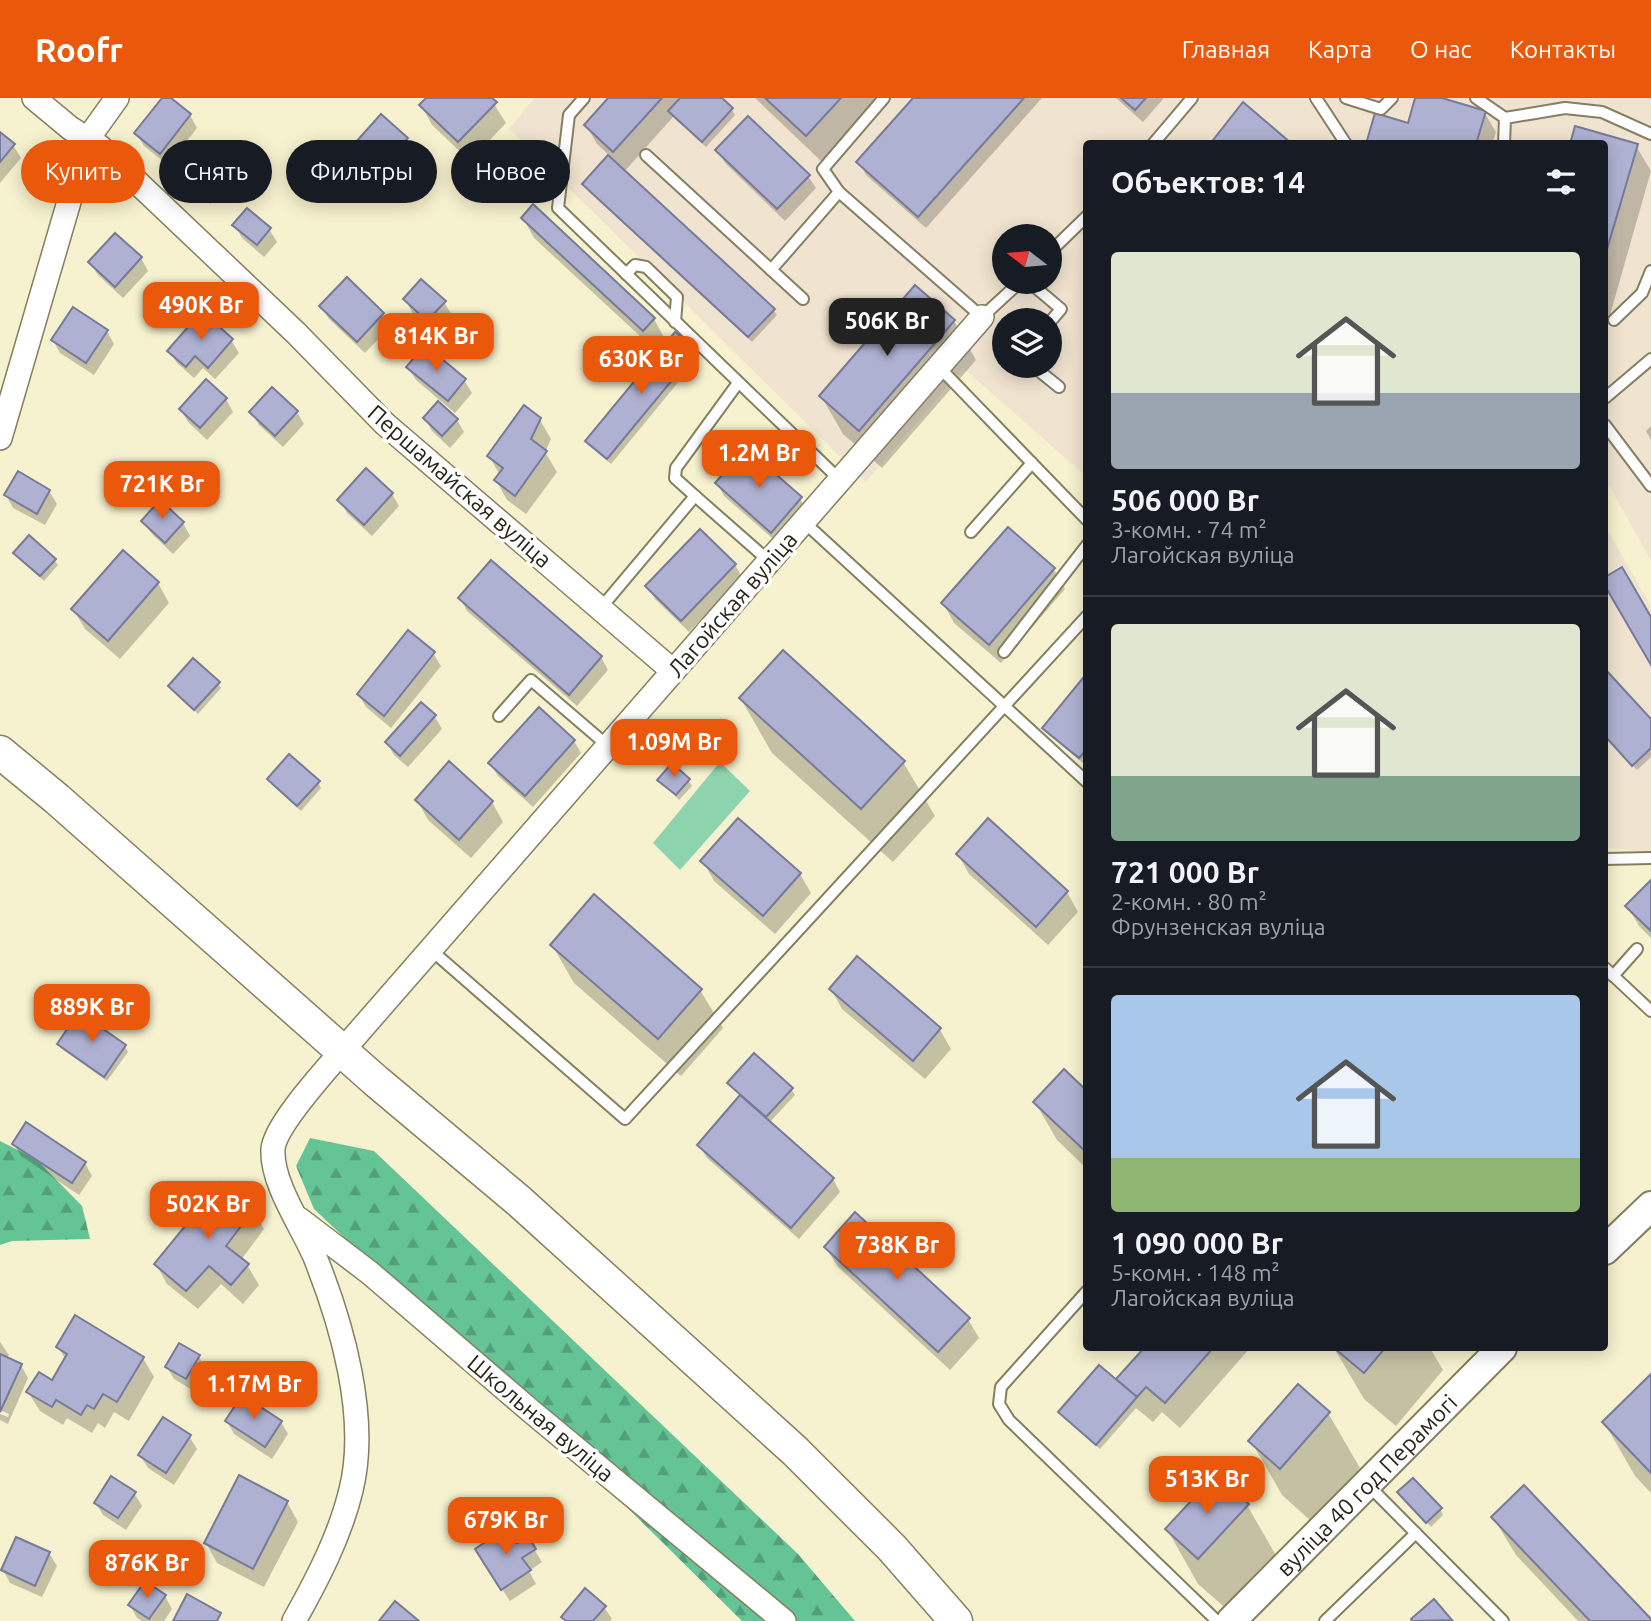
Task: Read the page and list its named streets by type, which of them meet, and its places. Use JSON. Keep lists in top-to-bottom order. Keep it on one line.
{"streets":{"street":["Першамайская вуліца","Лагойская вуліца","Школьная вуліца","вуліца 40 год Перамогі"]},"crossings":[["Першамайская вуліца","Лагойская вуліца"],["Лагойская вуліца","Школьная вуліца"]],"north":"left","page":{"header":"Roofr","nav":["Главная","Карта","О нас","Контакты"],"chip":["Купить","Снять","Фильтры","Новое"],"heading":"Объектов: 14","list":[{"name":"506 000 Br","note":"3-комн. · 74 m² · Лагойская вуліца"},{"name":"721 000 Br","note":"2-комн. · 80 m² · Фрунзенская вуліца"},{"name":"1 090 000 Br","note":"5-комн. · 148 m² · Лагойская вуліца"}],"price":["490K Br","506K Br","814K Br","630K Br","1.2M Br","721K Br","1.09M Br","889K Br","502K Br","738K Br","1.17M Br","513K Br","679K Br","876K Br"]}}
